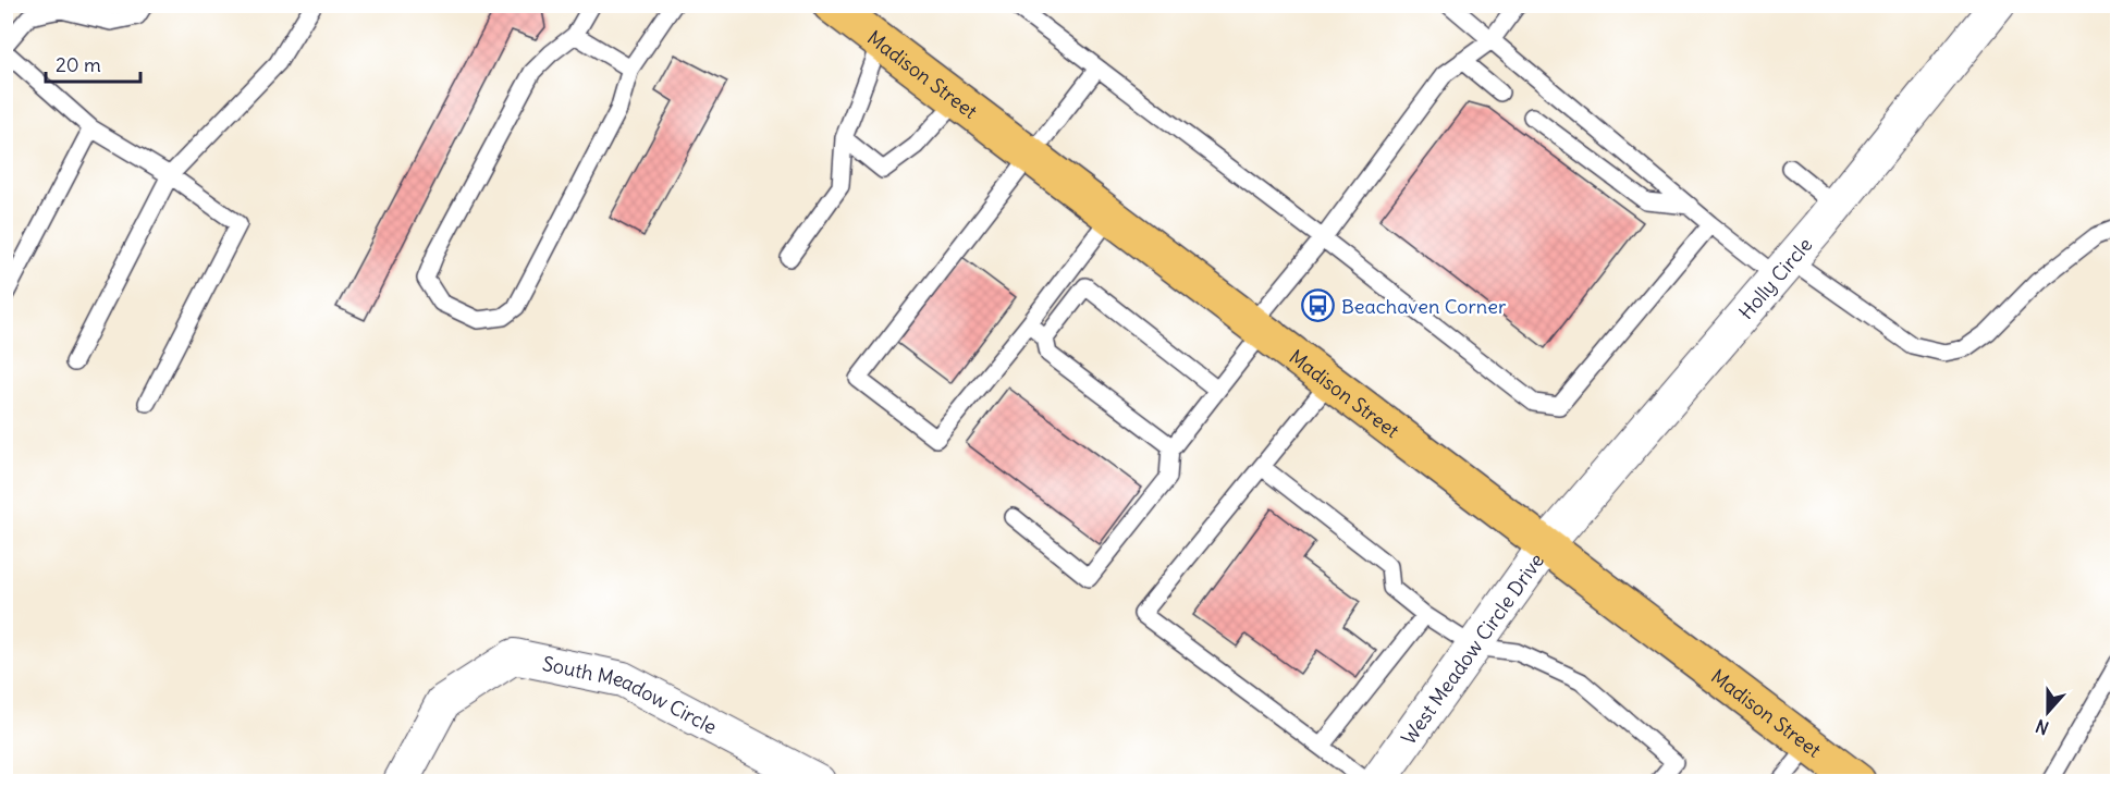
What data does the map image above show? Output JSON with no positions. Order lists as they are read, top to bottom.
{
  "streets": {
    "main road": ["Madison Street"],
    "street": ["Holly Circle", "West Meadow Circle Drive", "South Meadow Circle"]
  },
  "crossings": [
    ["Madison Street", "Holly Circle"],
    ["Madison Street", "West Meadow Circle Drive"],
    ["Holly Circle", "West Meadow Circle Drive"]
  ],
  "places": {
    "bus stop": ["Beachaven Corner"]
  },
  "scale_bar": "20 m",
  "north": "bottom"
}
